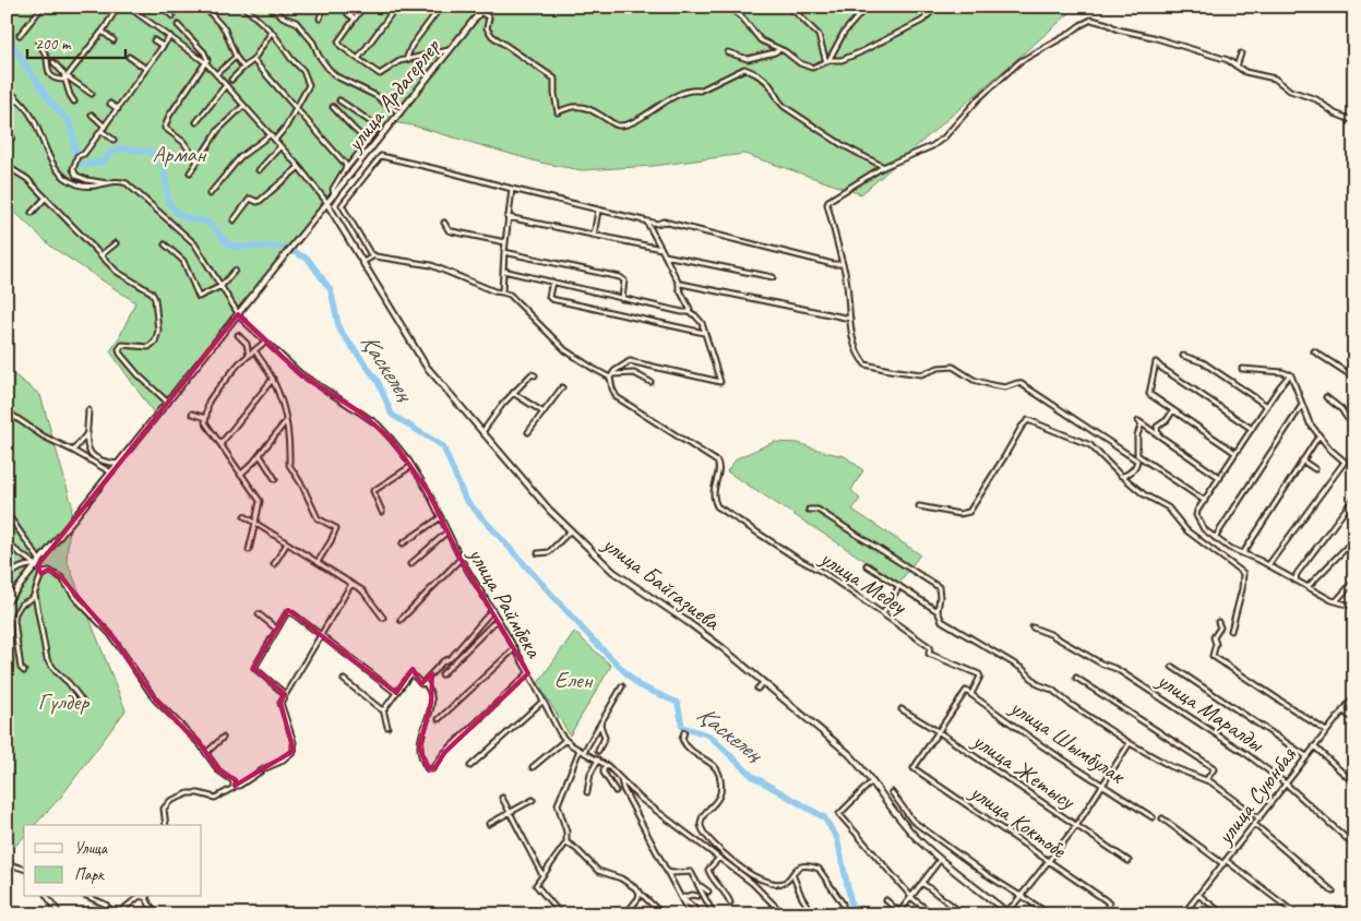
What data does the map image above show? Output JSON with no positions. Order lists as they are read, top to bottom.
{
  "streets": {
    "main road": ["улица Ардагерлер", "улица Байгазиева"],
    "street": [
      "улица Медеу",
      "улица Раймбека",
      "улица Маралды",
      "улица Шымбулак",
      "улица Жетысу",
      "улица Суюнбая",
      "улица Коктобе"
    ]
  },
  "crossings": [
    ["улица Ардагерлер", "улица Байгазиева"],
    ["улица Ардагерлер", "улица Раймбека"],
    ["улица Медеу", "улица Шымбулак"],
    ["улица Маралды", "улица Суюнбая"],
    ["улица Шымбулак", "улица Жетысу"],
    ["улица Шымбулак", "улица Коктобе"],
    ["улица Жетысу", "улица Коктобе"]
  ],
  "water": ["Қаскелең"],
  "parks": ["Арман", "Елен", "Гүлдер"],
  "legend": ["Улица", "Парк"],
  "scale_bar": "200 m"
}
